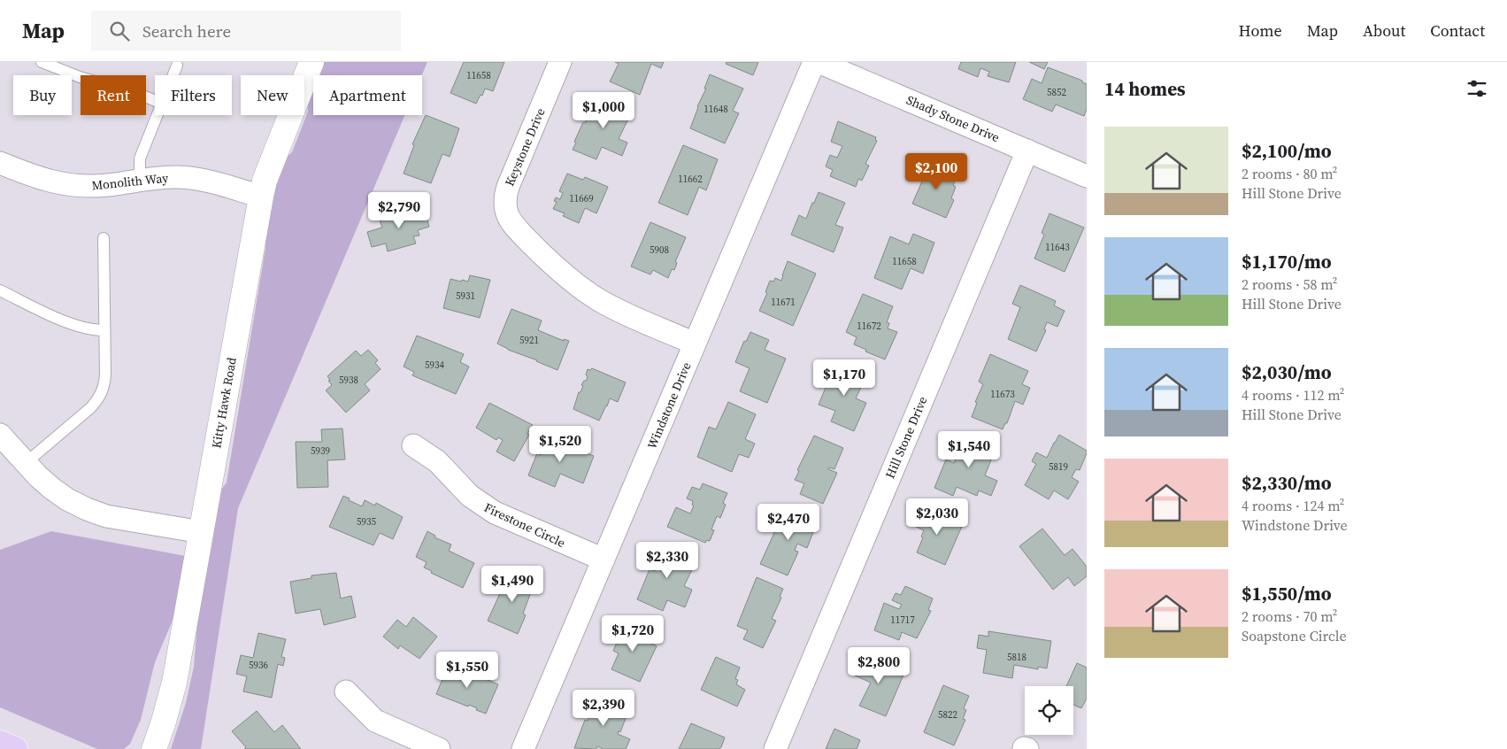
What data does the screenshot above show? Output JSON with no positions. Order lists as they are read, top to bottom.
{
  "streets": {
    "street": [
      "Shady Stone Drive",
      "Keystone Drive",
      "Monolith Way",
      "Kitty Hawk Road",
      "Windstone Drive",
      "Hill Stone Drive",
      "Firestone Circle"
    ]
  },
  "crossings": [
    ["Shady Stone Drive", "Hill Stone Drive"],
    ["Keystone Drive", "Windstone Drive"],
    ["Monolith Way", "Kitty Hawk Road"],
    ["Windstone Drive", "Firestone Circle"]
  ],
  "house_numbers": [
    "11658",
    "5852",
    "11648",
    "11662",
    "11669",
    "11643",
    "5908",
    "11658",
    "5931",
    "11671",
    "11672",
    "5921",
    "5934",
    "5938",
    "11673",
    "5939",
    "5819",
    "5935",
    "11717",
    "5818",
    "5936",
    "5822"
  ],
  "page": {
    "header": "Map",
    "search": "Search here",
    "nav": [
      "Home",
      "Map",
      "About",
      "Contact"
    ],
    "heading": "14 homes",
    "chip": [
      "Buy",
      "Rent",
      "Filters",
      "New",
      "Apartment"
    ],
    "price": [
      "$1,000",
      "$2,100",
      "$2,790",
      "$1,170",
      "$1,520",
      "$1,540",
      "$2,030",
      "$2,470",
      "$2,330",
      "$1,490",
      "$1,720",
      "$2,800",
      "$1,550",
      "$2,390"
    ],
    "list": [
      {
        "name": "$2,100/mo",
        "note": "2 rooms · 80 m² · Hill Stone Drive"
      },
      {
        "name": "$1,170/mo",
        "note": "2 rooms · 58 m² · Hill Stone Drive"
      },
      {
        "name": "$2,030/mo",
        "note": "4 rooms · 112 m² · Hill Stone Drive"
      },
      {
        "name": "$2,330/mo",
        "note": "4 rooms · 124 m² · Windstone Drive"
      },
      {
        "name": "$1,550/mo",
        "note": "2 rooms · 70 m² · Soapstone Circle"
      }
    ]
  }
}
